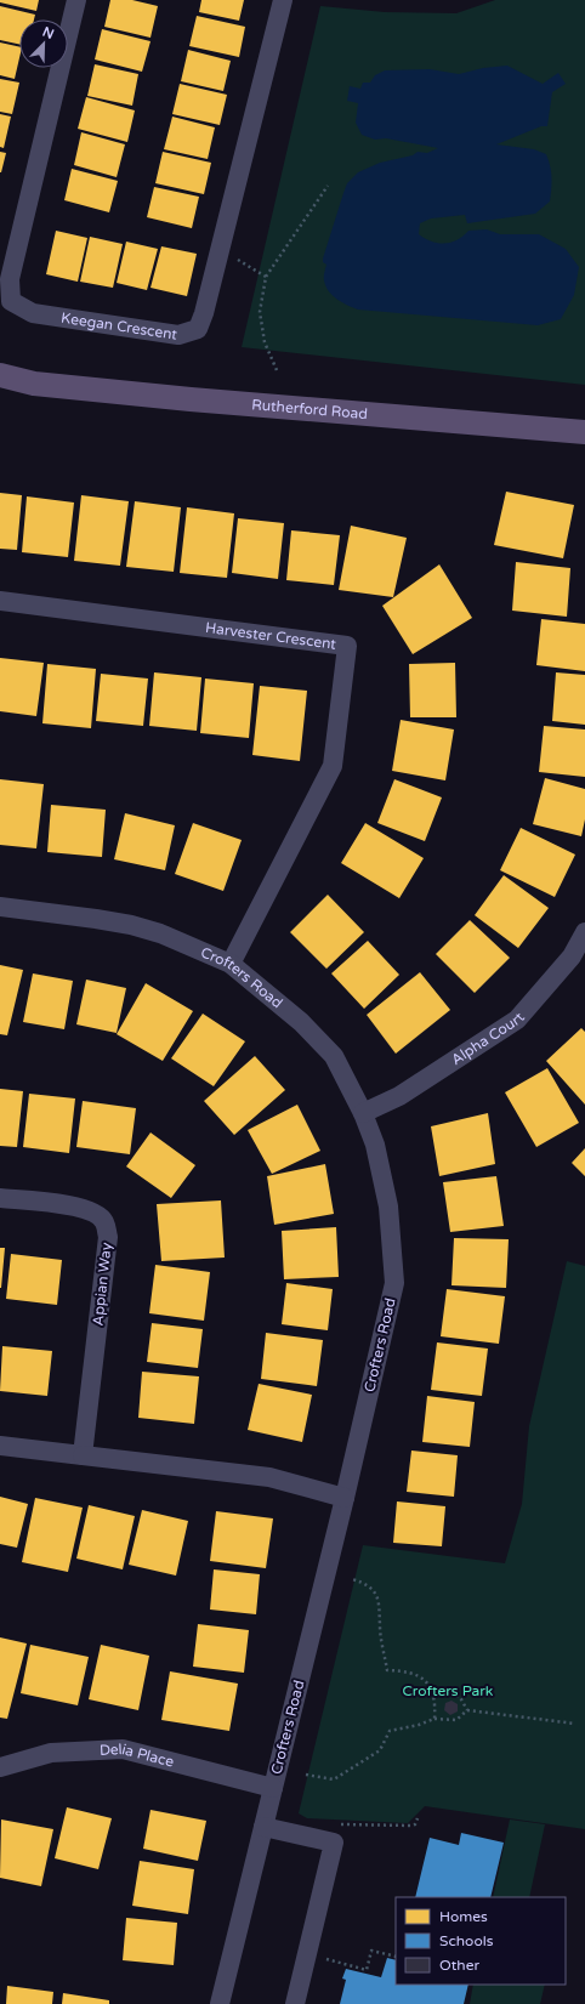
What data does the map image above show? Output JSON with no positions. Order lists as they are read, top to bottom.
{
  "streets": {
    "main road": ["Rutherford Road"],
    "street": [
      "Keegan Crescent",
      "Harvester Crescent",
      "Crofters Road",
      "Alpha Court",
      "Appian Way",
      "Delia Place"
    ]
  },
  "crossings": [
    ["Harvester Crescent", "Crofters Road"],
    ["Crofters Road", "Alpha Court"],
    ["Crofters Road", "Delia Place"]
  ],
  "parks": ["Crofters Park"],
  "legend": ["Homes", "Schools", "Other"],
  "north": "top right"
}
